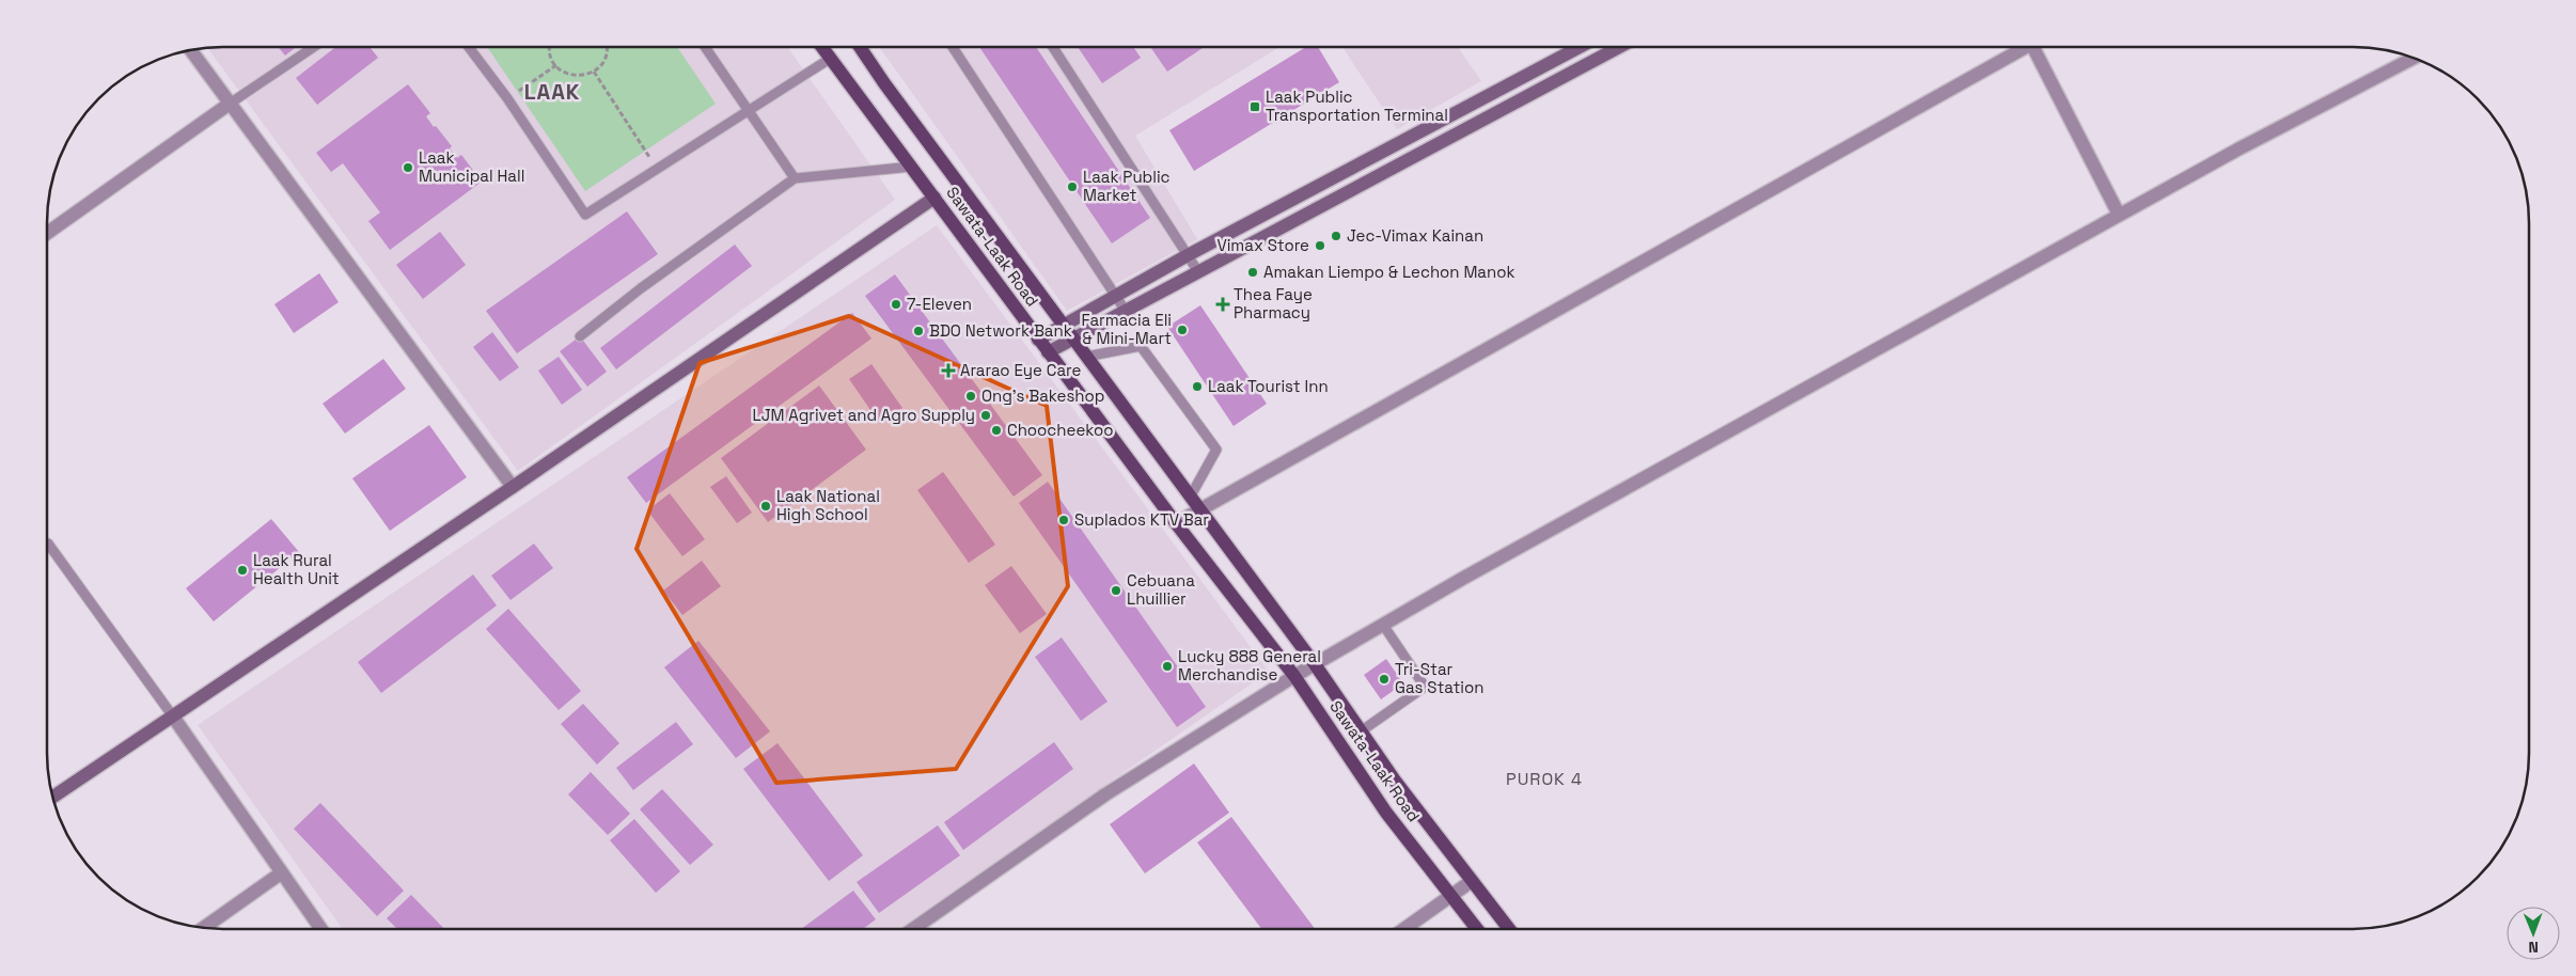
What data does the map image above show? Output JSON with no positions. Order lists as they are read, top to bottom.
{
  "streets": {
    "main road": ["Sawata-Laak Road"]
  },
  "districts": ["LAAK", "PUROK 4"],
  "places": {
    "transit": ["Laak Public Transportation Terminal"],
    "other": [
      "Laak Municipal Hall",
      "Laak Public Market",
      "Jec-Vimax Kainan",
      "Vimax Store",
      "Amakan Liempo & Lechon Manok",
      "7-Eleven",
      "Farmacia Eli & Mini-Mart",
      "BDO Network Bank",
      "Laak Tourist Inn",
      "Ong's Bakeshop",
      "LJM Agrivet and Agro Supply",
      "Choocheekoo",
      "Laak National High School",
      "Suplados KTV Bar",
      "Laak Rural Health Unit",
      "Cebuana Lhuillier",
      "Lucky 888 General Merchandise",
      "Tri-Star Gas Station"
    ],
    "health": ["Thea Faye Pharmacy", "Ararao Eye Care"]
  },
  "north": "bottom"
}
